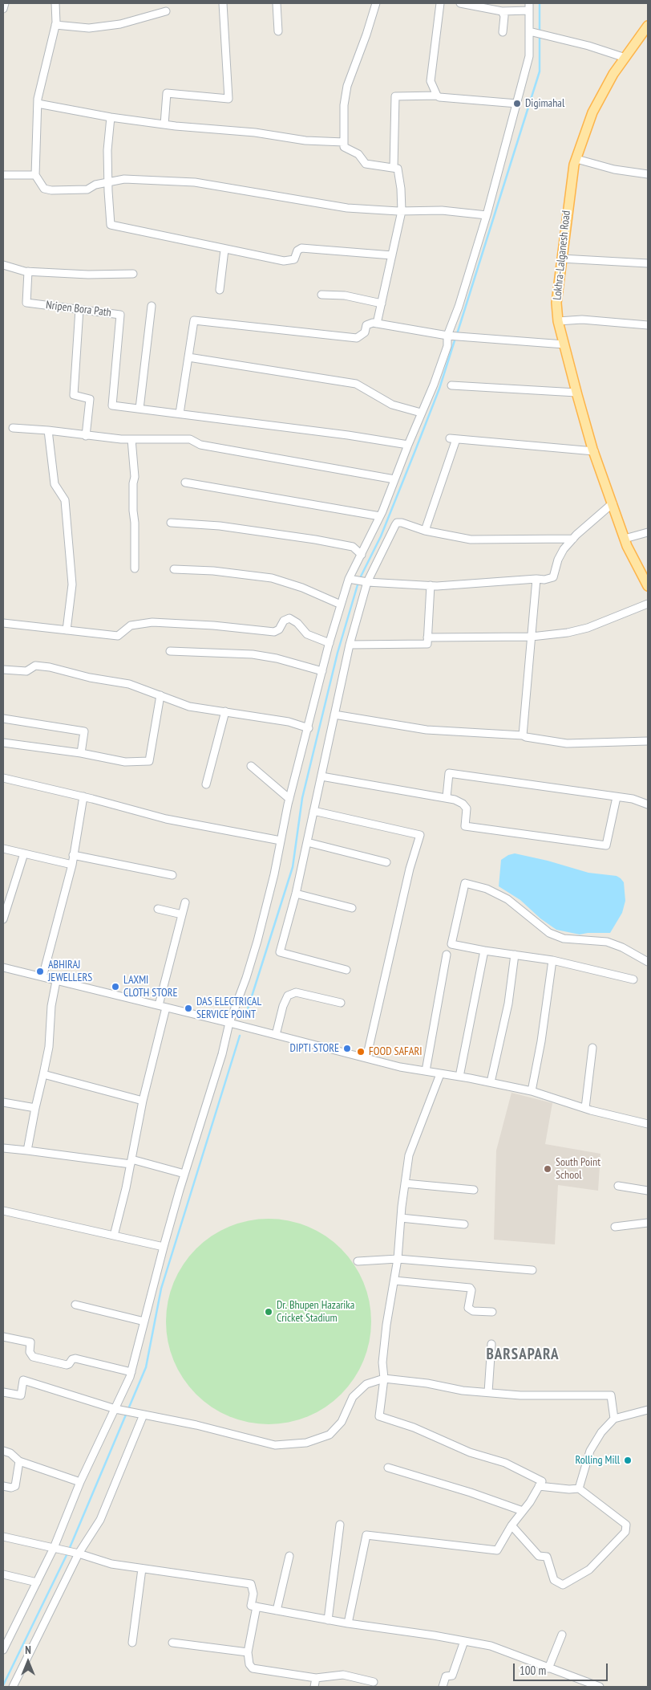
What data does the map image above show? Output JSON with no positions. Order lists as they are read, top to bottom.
{
  "streets": {
    "main road": ["Lokhra-Lalganesh Road"],
    "street": ["Nripen Bora Path"]
  },
  "districts": ["BARSAPARA"],
  "places": [
    "Digimahal",
    "ABHIRAJ JEWELLERS",
    "LAXMI CLOTH STORE",
    "DAS ELECTRICAL SERVICE POINT",
    "DIPTI STORE",
    "FOOD SAFARI",
    "South Point School",
    "Dr. Bhupen Hazarika Cricket Stadium",
    "Rolling Mill"
  ],
  "scale_bar": "100 m",
  "north": "top"
}
